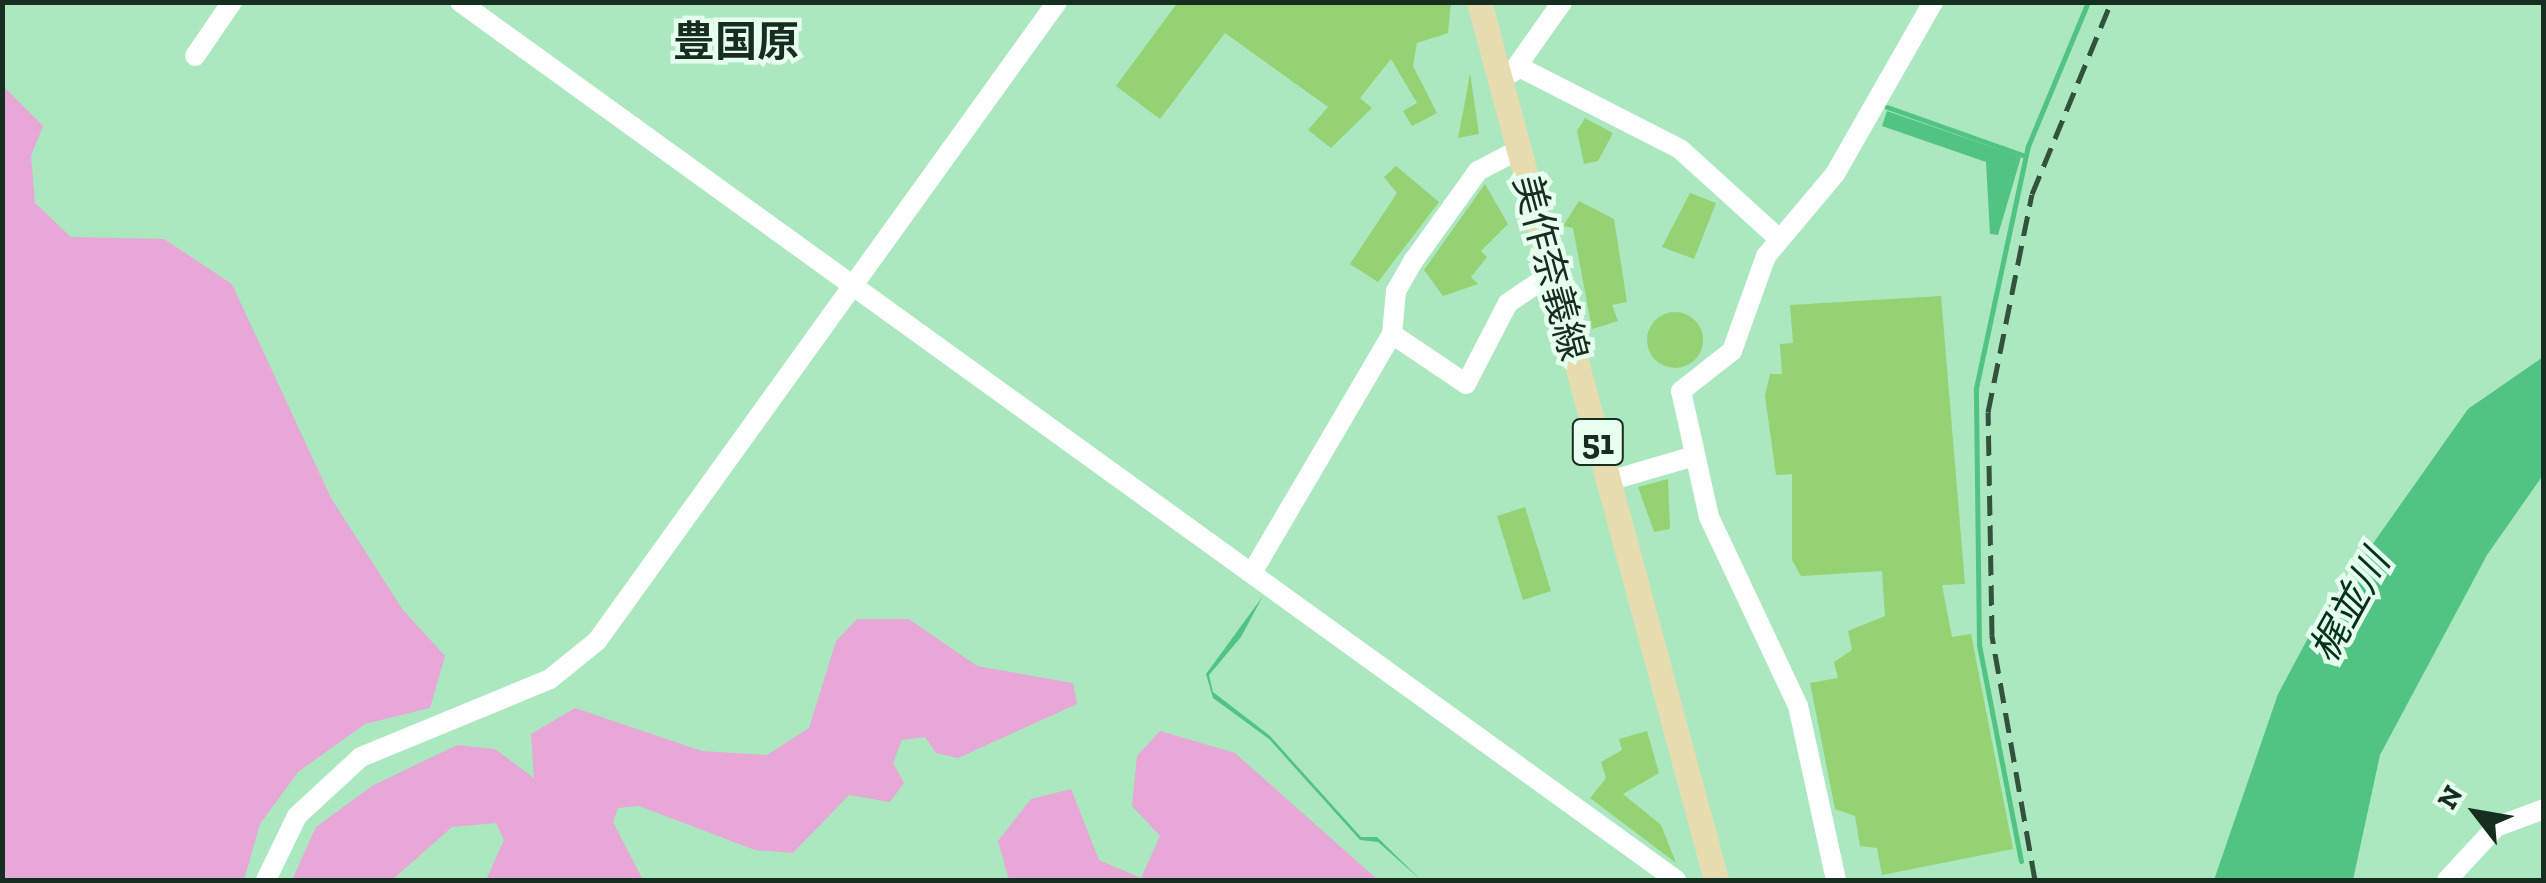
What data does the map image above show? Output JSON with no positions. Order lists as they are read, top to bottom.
{
  "streets": {
    "main road": ["美作奈義線", "51"]
  },
  "districts": ["豊国原"],
  "water": ["梶並川"],
  "north": "top left"
}
